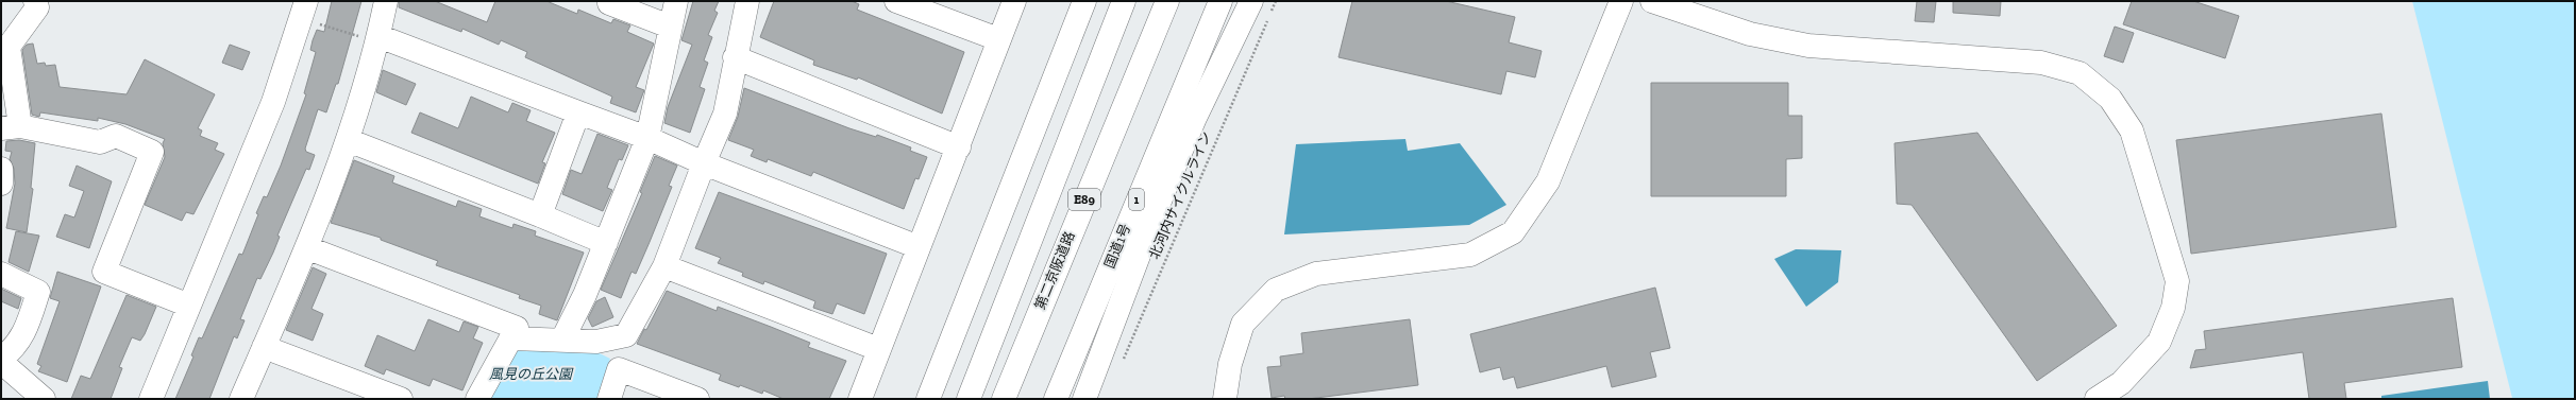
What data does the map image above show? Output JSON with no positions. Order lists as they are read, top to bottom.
{
  "streets": {
    "main road": [
      "E89",
      "1",
      "国道1号",
      "第二京阪道路"
    ],
    "path": ["北河内サイクルライン"]
  },
  "parks": ["風見の丘公園"]
}
